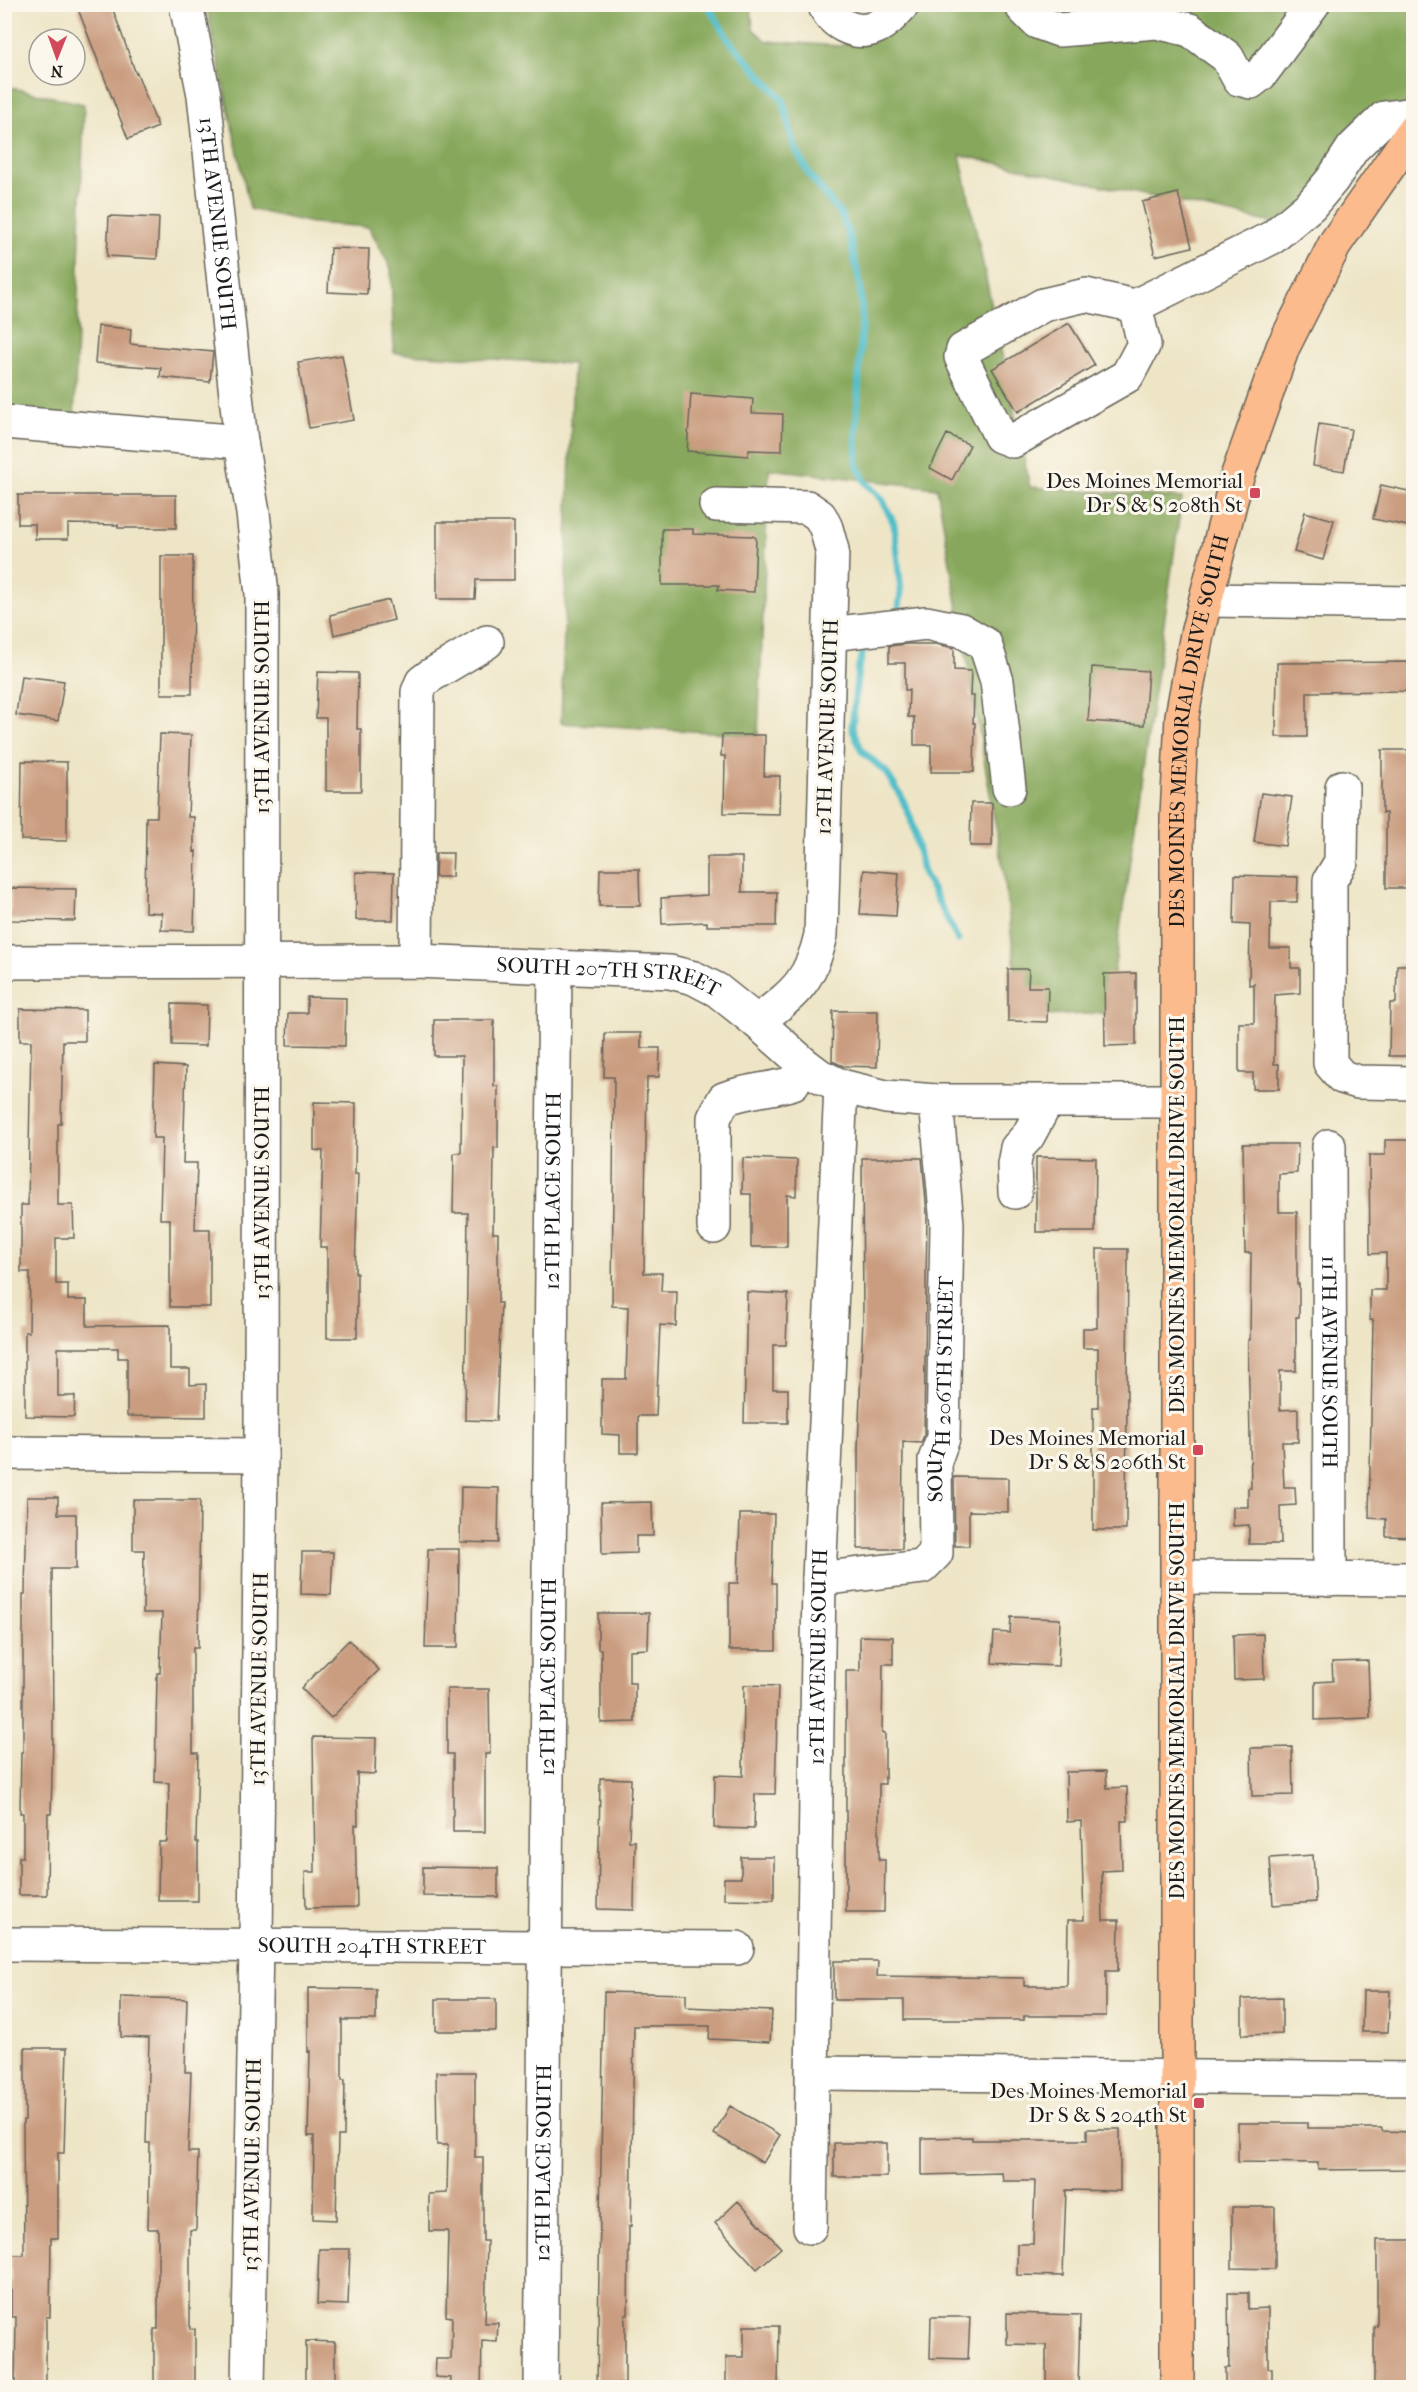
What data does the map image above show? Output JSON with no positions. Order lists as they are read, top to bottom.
{
  "streets": {
    "main road": ["DES MOINES MEMORIAL DRIVE SOUTH"],
    "street": [
      "13TH AVENUE SOUTH",
      "12TH AVENUE SOUTH",
      "SOUTH 207TH STREET",
      "12TH PLACE SOUTH",
      "11TH AVENUE SOUTH",
      "SOUTH 206TH STREET",
      "SOUTH 204TH STREET"
    ]
  },
  "crossings": [
    ["13TH AVENUE SOUTH", "SOUTH 207TH STREET"],
    ["13TH AVENUE SOUTH", "SOUTH 204TH STREET"],
    ["12TH AVENUE SOUTH", "SOUTH 207TH STREET"],
    ["12TH AVENUE SOUTH", "SOUTH 206TH STREET"],
    ["DES MOINES MEMORIAL DRIVE SOUTH", "SOUTH 207TH STREET"],
    ["SOUTH 207TH STREET", "12TH PLACE SOUTH"],
    ["SOUTH 207TH STREET", "SOUTH 206TH STREET"],
    ["12TH PLACE SOUTH", "SOUTH 204TH STREET"]
  ],
  "places": {
    "transit": ["Des Moines Memorial Dr S & S 208th St", "Des Moines Memorial Dr S & S 206th St", "Des Moines Memorial Dr S & S 204th St"]
  },
  "north": "bottom"
}
